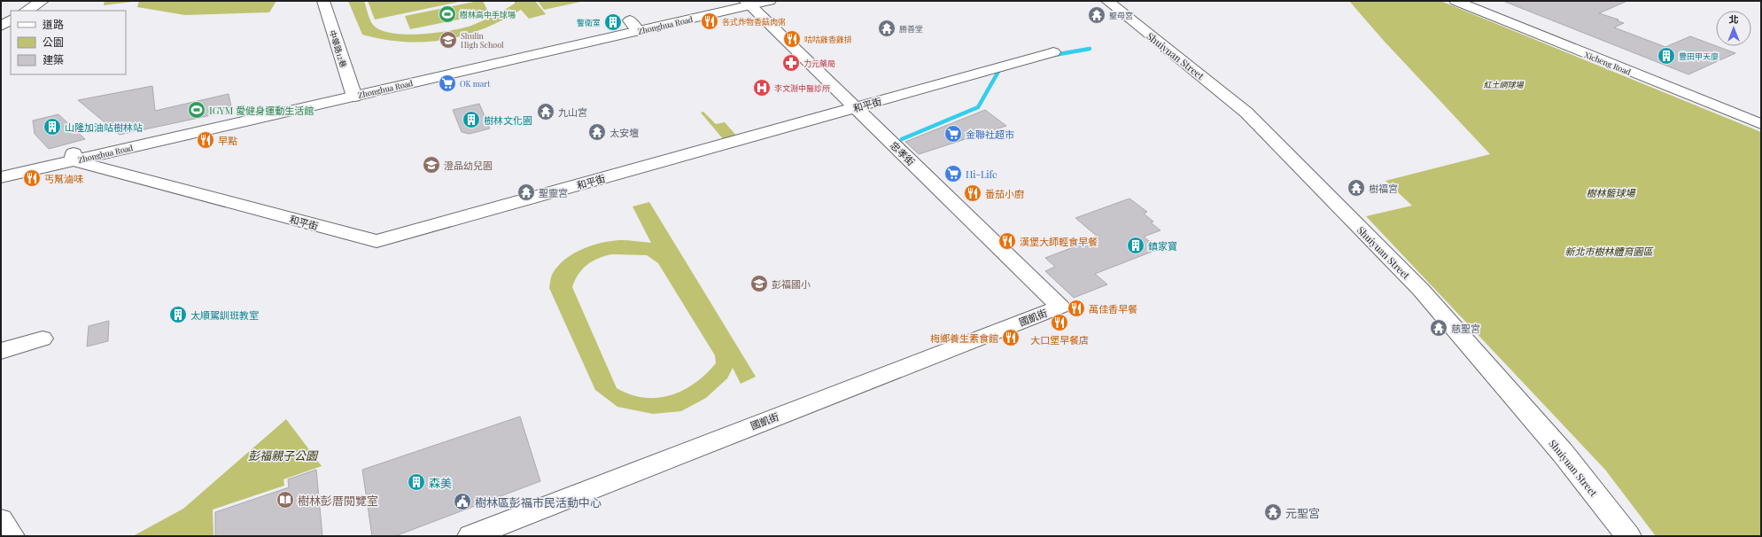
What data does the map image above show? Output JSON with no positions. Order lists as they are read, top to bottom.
{
  "streets": {
    "street": [
      "Zhonghua Road",
      "中華路12巷",
      "Shuiyuan Street",
      "Xicheng Road",
      "和平街",
      "忠孝街",
      "國凱街"
    ]
  },
  "crossings": [
    ["Zhonghua Road", "中華路12巷"],
    ["Zhonghua Road", "和平街"],
    ["Zhonghua Road", "忠孝街"],
    ["和平街", "忠孝街"],
    ["忠孝街", "國凱街"]
  ],
  "parks": [
    "紅土網球場",
    "樹林籃球場",
    "新北市樹林體育園區",
    "彭福親子公園"
  ],
  "places": {
    "sports": ["樹林高中手球場", "IGYM 愛健身運動生活館"],
    "temple": [
      "聖母宮",
      "勝善堂",
      "九山宮",
      "太安壇",
      "樹福宮",
      "聖靈宮",
      "慈聖宮",
      "元聖宮"
    ],
    "restaurant": [
      "各式炸物香菇肉粥",
      "咕咕雞香雞排",
      "早點",
      "丐幫滷味",
      "番茄小廚",
      "漢堡大師輕食早餐",
      "萬佳香早餐",
      "大口堡早餐店",
      "梅鄉養生素食館"
    ],
    "building": [
      "警衛室",
      "豐田甲天廈",
      "樹林文化園",
      "山隆加油站樹林站",
      "鎮家寶",
      "太順駕訓班教室",
      "森美"
    ],
    "school or university": ["Shulin High School", "澄品幼兒園", "彭福國小"],
    "pharmacy": ["力元藥局"],
    "supermarket": ["OK mart", "金聯社超市", "Hi-Life"],
    "hospital": ["李文淵中醫診所"],
    "library": ["樹林彭厝閱覽室"],
    "public building": ["樹林區彭福市民活動中心"]
  },
  "legend": ["道路", "公園", "建築"],
  "north": "top"
}
